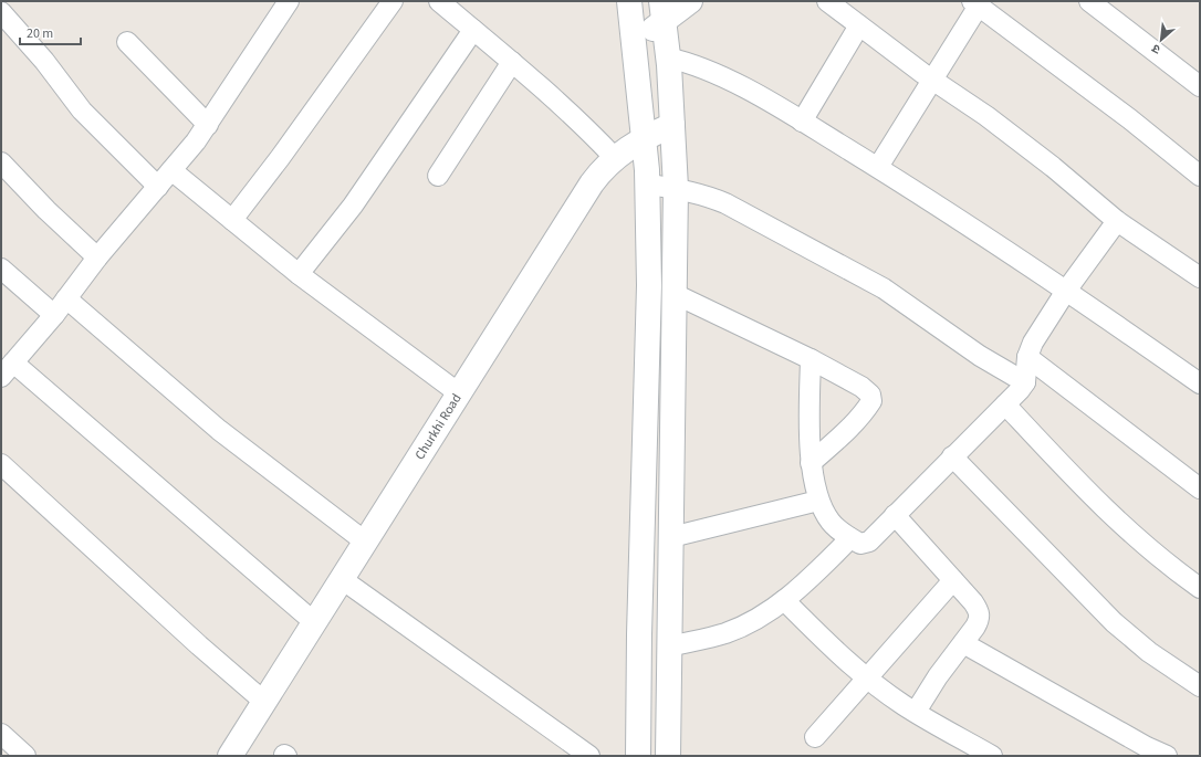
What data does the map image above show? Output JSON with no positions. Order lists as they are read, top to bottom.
{
  "streets": {
    "street": ["Churkhi Road"]
  },
  "scale_bar": "20 m",
  "north": "bottom left"
}
